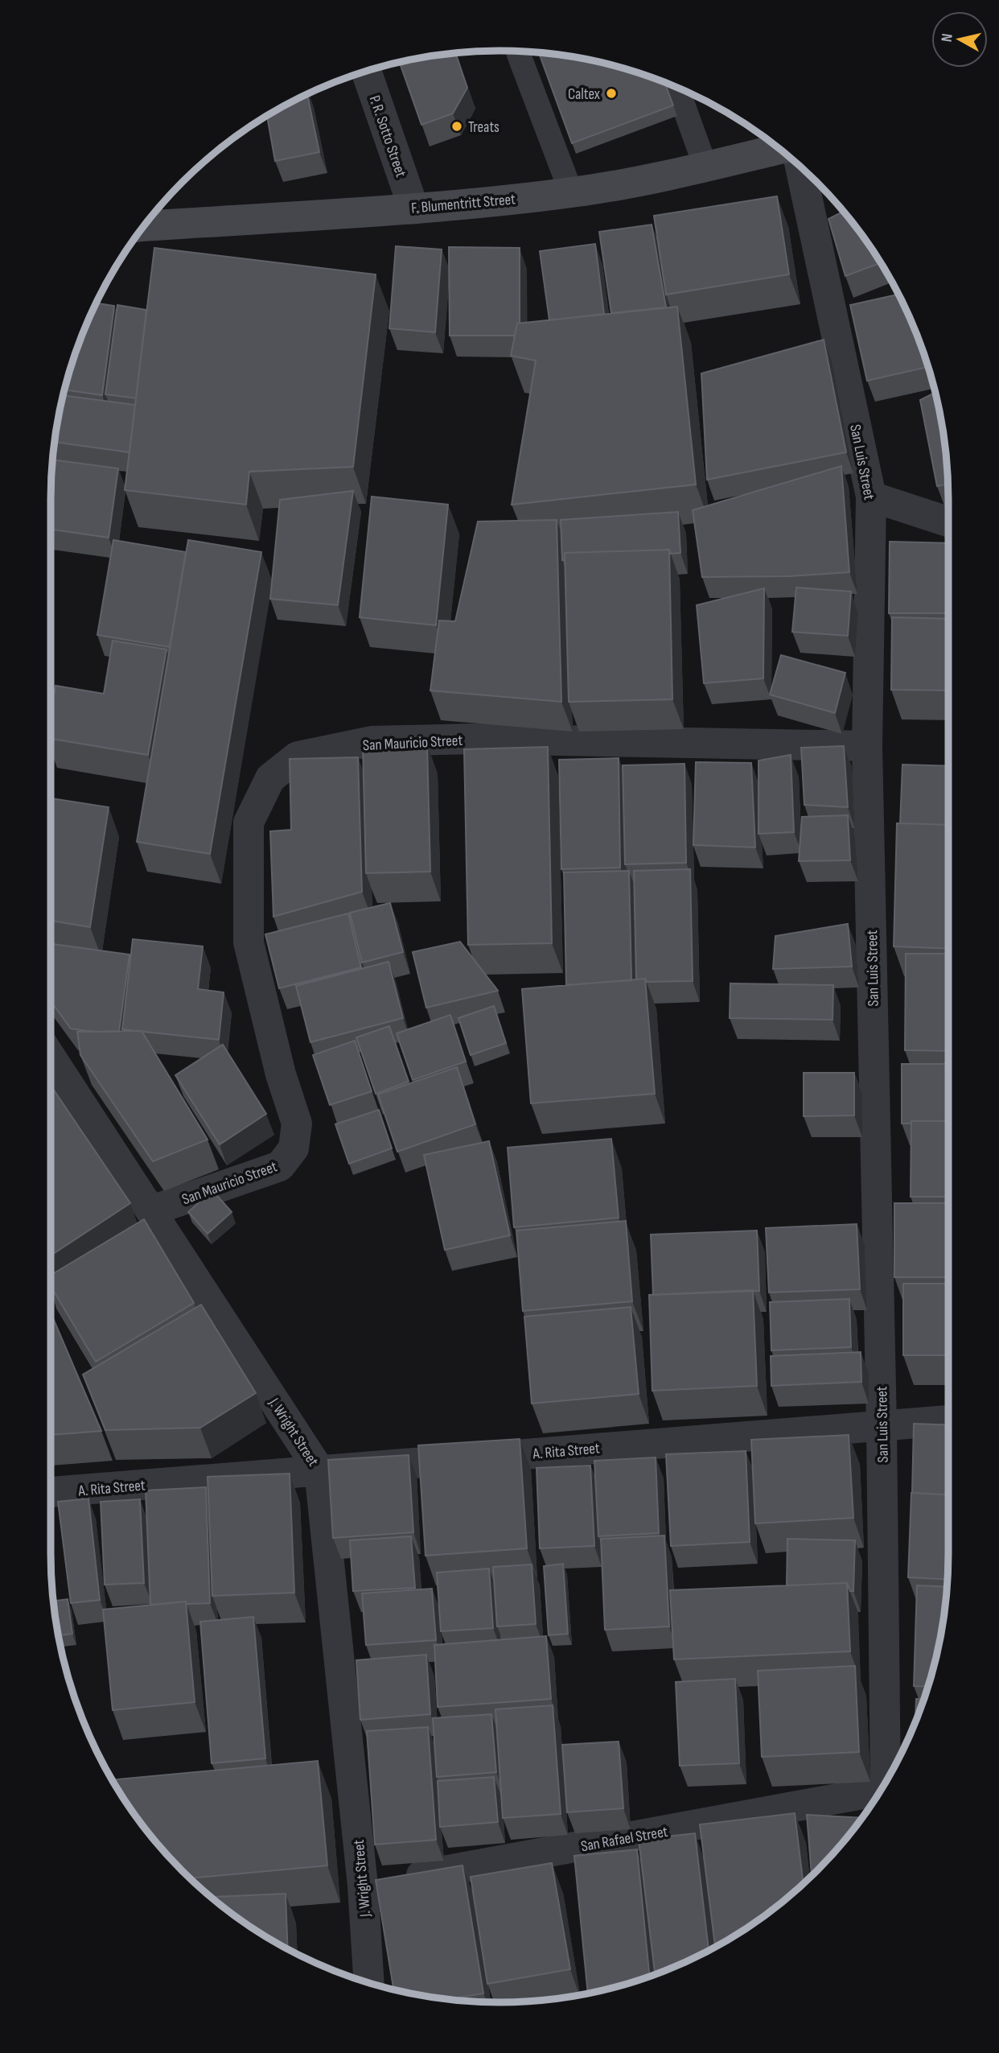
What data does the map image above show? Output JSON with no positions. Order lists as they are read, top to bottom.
{
  "streets": {
    "main road": ["F. Blumentritt Street"],
    "street": [
      "P. R. Sotto Street",
      "San Luis Street",
      "San Mauricio Street",
      "J. Wright Street",
      "A. Rita Street",
      "San Rafael Street"
    ]
  },
  "crossings": [
    ["P. R. Sotto Street", "F. Blumentritt Street"],
    ["San Luis Street", "San Mauricio Street"],
    ["San Luis Street", "A. Rita Street"],
    ["San Mauricio Street", "J. Wright Street"],
    ["J. Wright Street", "A. Rita Street"],
    ["J. Wright Street", "San Rafael Street"]
  ],
  "places": ["Caltex", "Treats"],
  "north": "left"
}
